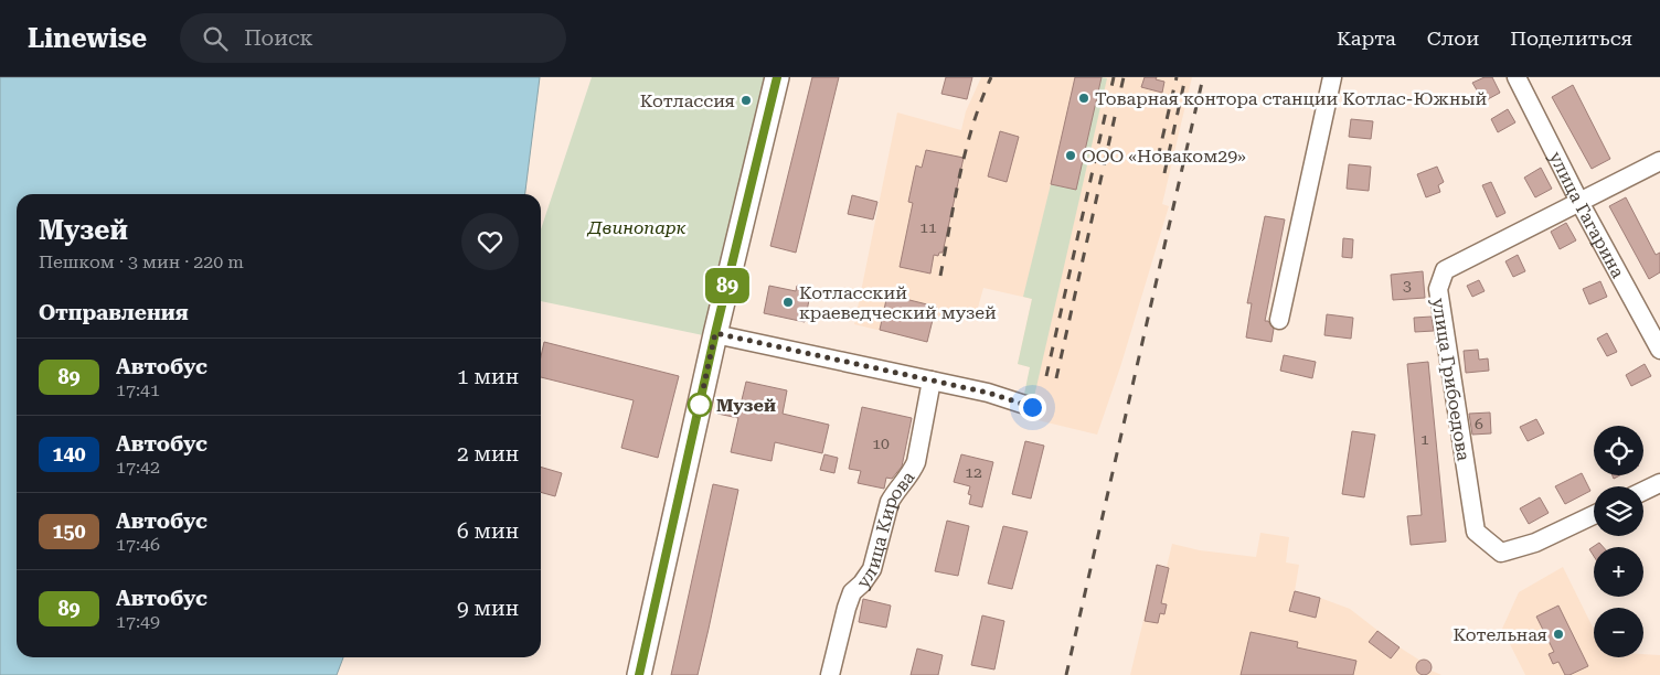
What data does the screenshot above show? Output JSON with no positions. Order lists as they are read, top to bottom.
{
  "streets": {
    "street": ["улица Гагарина", "улица Грибоедова", "улица Кирова"]
  },
  "crossings": [
    ["улица Гагарина", "улица Грибоедова"]
  ],
  "parks": ["Двинопарк"],
  "places": [
    "Товарная контора станции Котлас-Южный",
    "Котлассия",
    "ООО «Новаком29»",
    "Котласский краеведческий музей",
    "Музей",
    "Котельная"
  ],
  "lines": ["bus line 89"],
  "house_numbers": [
    "11",
    "3",
    "6",
    "1",
    "10",
    "12"
  ],
  "page": {
    "header": "Linewise",
    "search": "Поиск",
    "nav": ["Карта", "Слои", "Поделиться"],
    "on_map": "89",
    "heading": [
      ["Музей", "Пешком · 3 мин · 220 m"],
      "Отправления"
    ],
    "list": [
      {
        "mark": "89",
        "name": "Автобус",
        "note": "17:41",
        "value": "1 мин"
      },
      {
        "mark": "140",
        "name": "Автобус",
        "note": "17:42",
        "value": "2 мин"
      },
      {
        "mark": "150",
        "name": "Автобус",
        "note": "17:46",
        "value": "6 мин"
      },
      {
        "mark": "89",
        "name": "Автобус",
        "note": "17:49",
        "value": "9 мин"
      }
    ],
    "map_buttons": ["+", "−"]
  }
}
